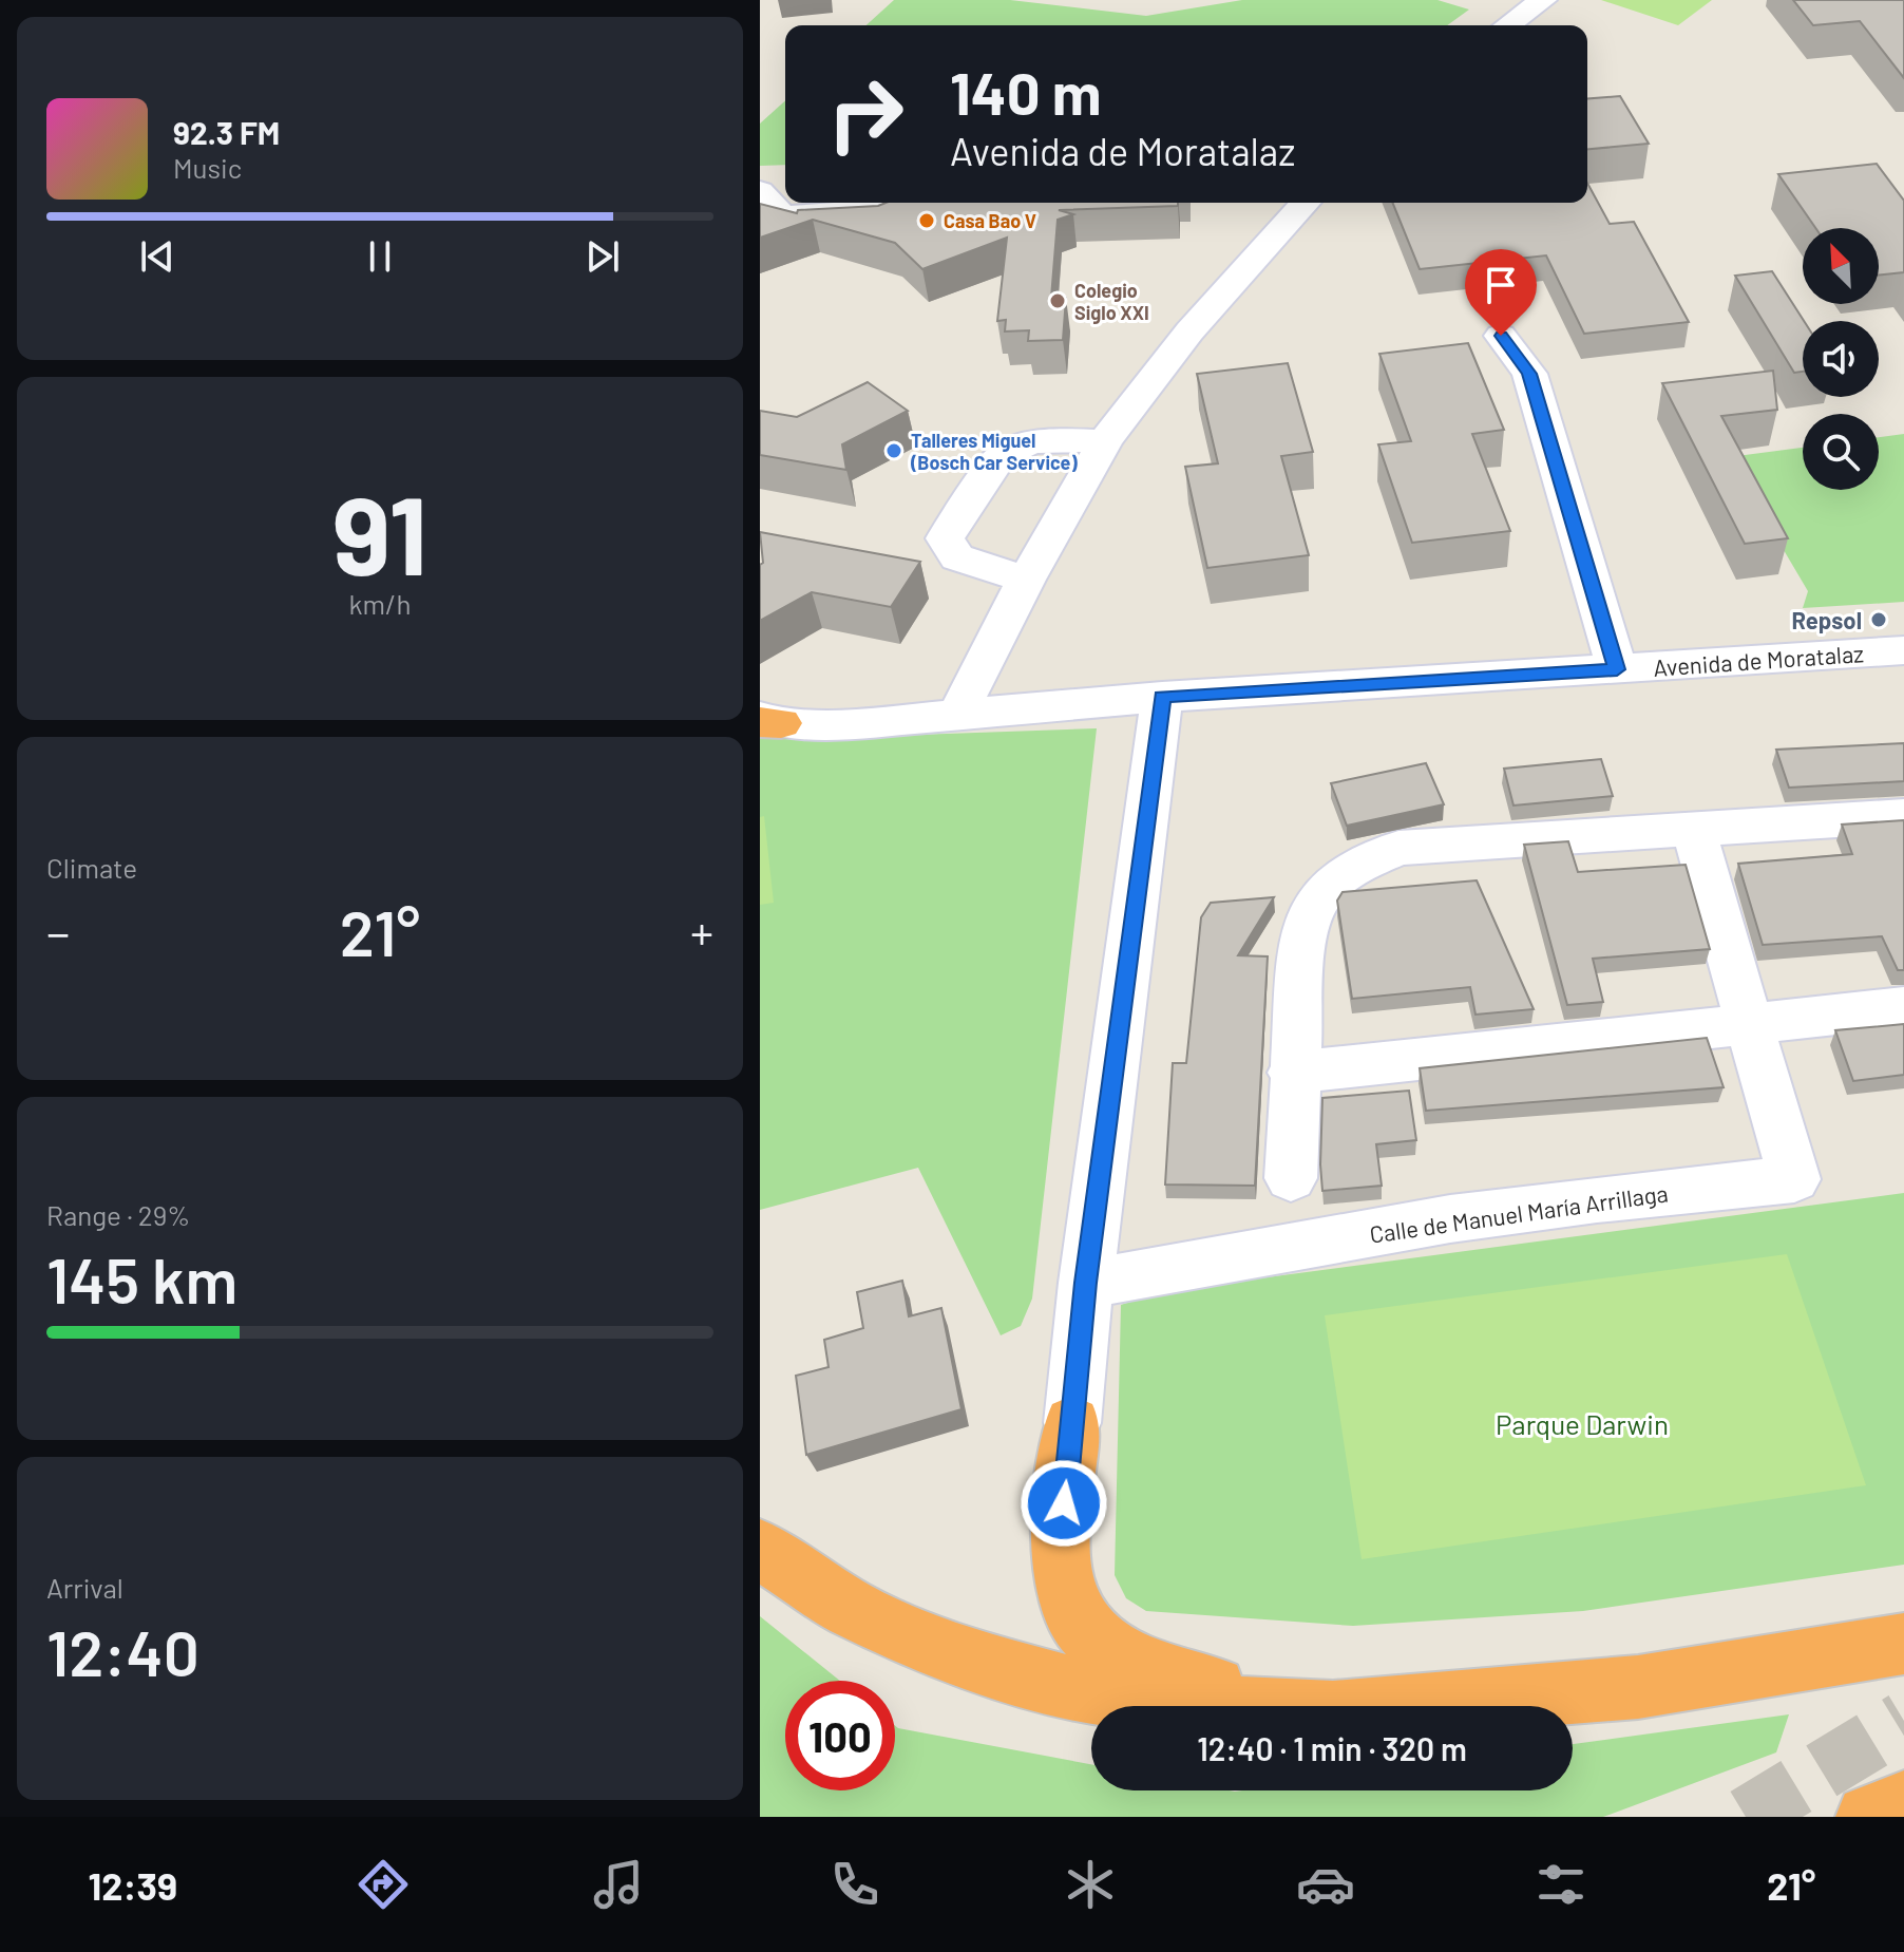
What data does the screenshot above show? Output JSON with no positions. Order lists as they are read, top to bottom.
{
  "streets": {
    "street": ["Avenida de Moratalaz", "Calle de Manuel María Arrillaga"]
  },
  "parks": ["Parque Darwin"],
  "places": [
    "Casa Bao V",
    "Colegio Siglo XXI",
    "Talleres Miguel (Bosch Car Service)",
    "Repsol"
  ],
  "north": "top left",
  "page": {
    "turn": ["140 m", "Avenida de Moratalaz"],
    "song": ["92.3 FM", "Music"],
    "tile": [
      ["91", "km/h"],
      "Climate",
      ["Range · 29%", "145 km"],
      ["Arrival", "12:40"]
    ],
    "heat": ["−", "21°", "+"],
    "limit": "100",
    "trip": "12:40 · 1 min · 320 m",
    "tabs": ["12:39", "21°"]
  }
}
